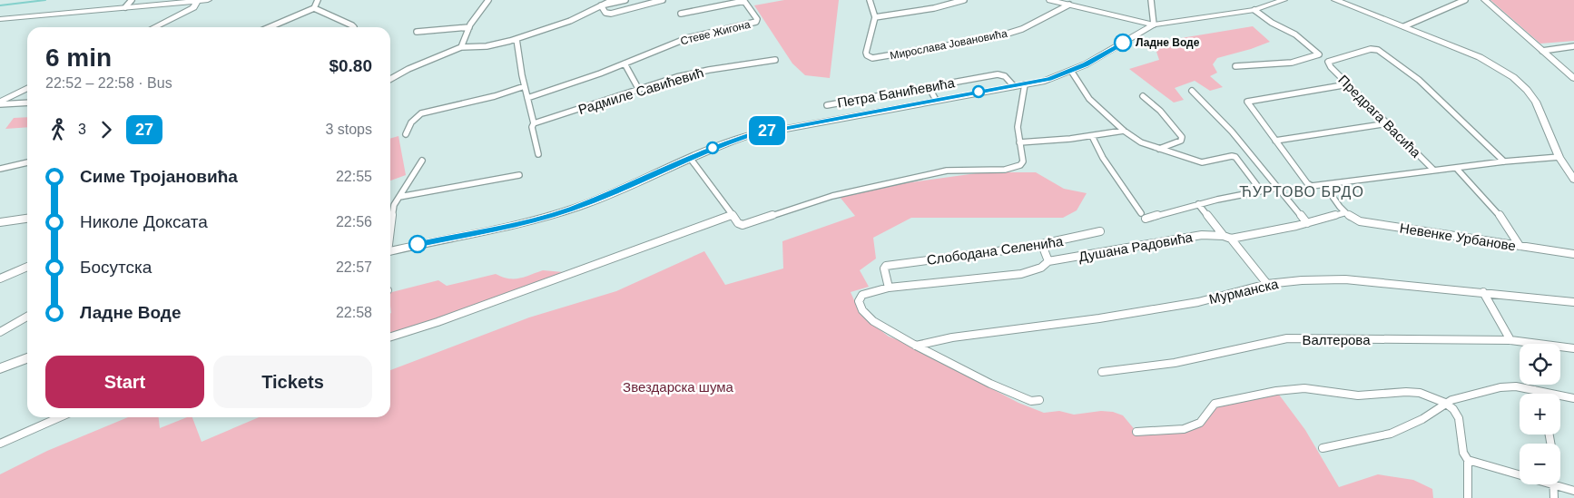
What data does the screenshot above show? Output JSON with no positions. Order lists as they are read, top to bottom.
{
  "streets": {
    "street": [
      "Стеве Жигона",
      "Мирослава Јовановића",
      "Радмиле Савићевић",
      "Петра Банићевића",
      "Предрага Васића",
      "Невенке Урбанове",
      "Душана Радовића",
      "Слободана Селенића",
      "Мурманска",
      "Валтерова"
    ]
  },
  "crossings": [
    ["Душана Радовића", "Слободана Селенића"],
    ["Душана Радовића", "Мурманска"]
  ],
  "districts": ["ЋУРТОВО БРДО"],
  "parks": ["Звездарска шума"],
  "places": ["Ладне Воде"],
  "lines": ["bus line 27"],
  "page": {
    "on_map": "27",
    "heading": ["6 min", "22:52 – 22:58 · Bus", "$0.80"],
    "legs": ["3", "27", "3 stops"],
    "list": [
      {
        "name": "Симе Тројановића",
        "value": "22:55"
      },
      {
        "name": "Николе Доксата",
        "value": "22:56"
      },
      {
        "name": "Босутска",
        "value": "22:57"
      },
      {
        "name": "Ладне Воде",
        "value": "22:58"
      }
    ],
    "map_buttons": ["+", "−"],
    "buttons": ["Start", "Tickets"]
  }
}
